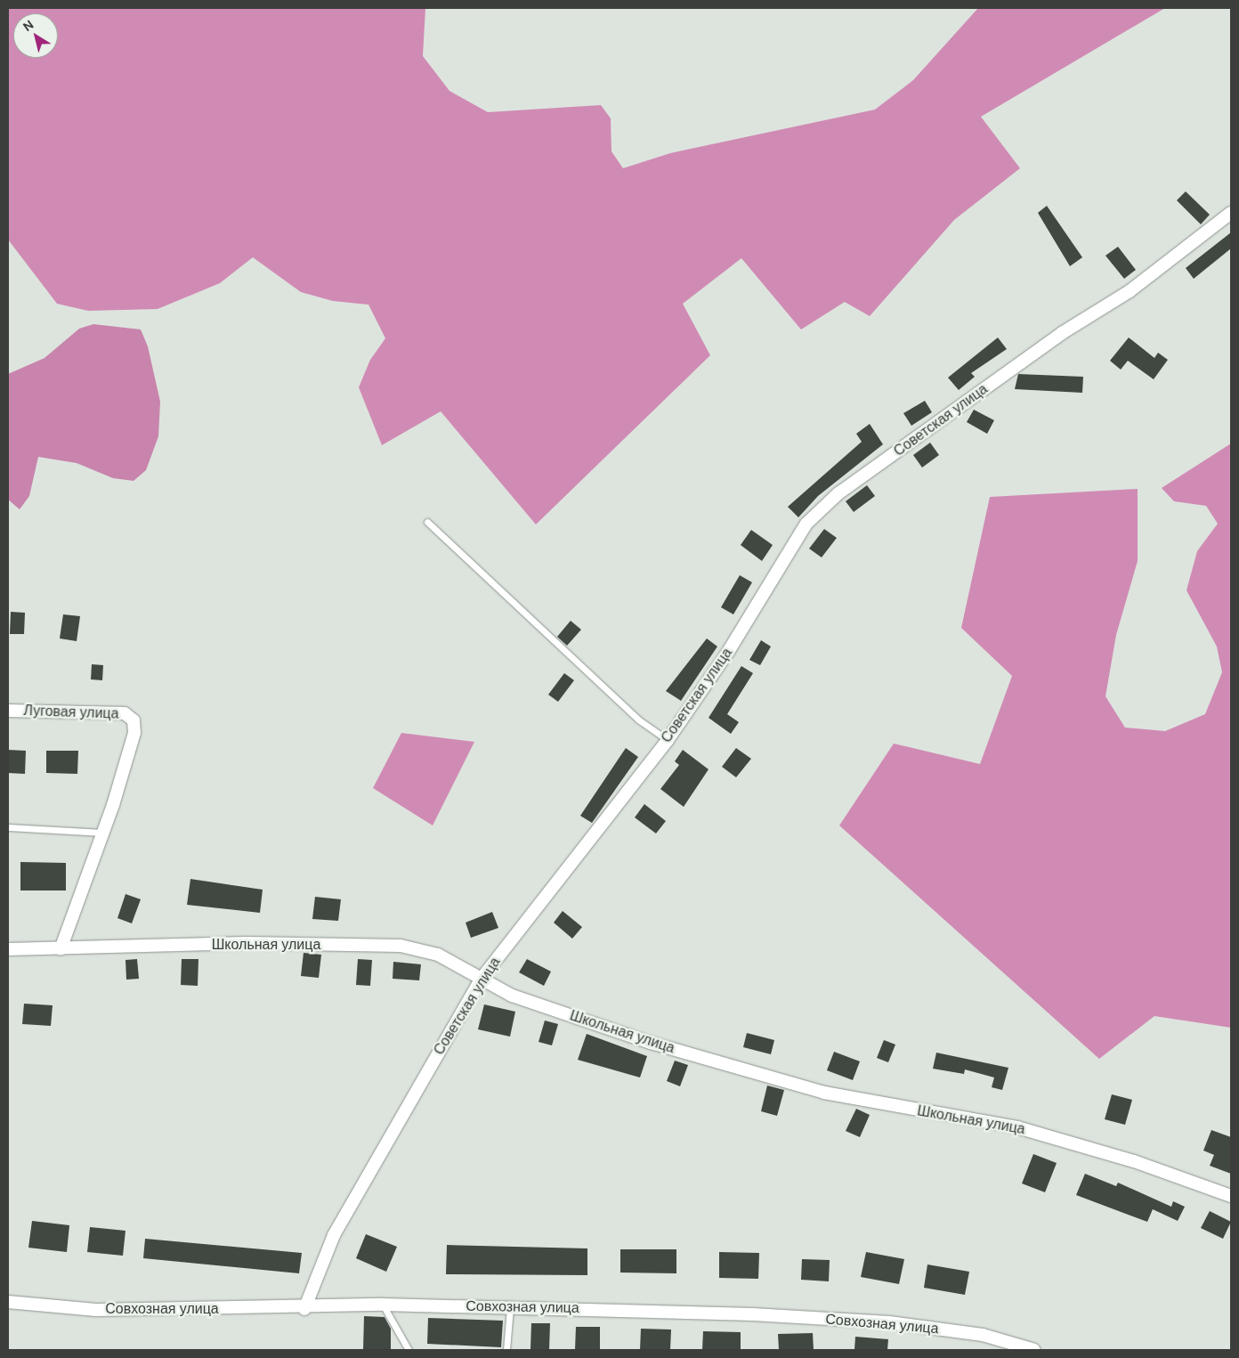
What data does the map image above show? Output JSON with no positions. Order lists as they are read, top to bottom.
{
  "streets": {
    "street": [
      "Советская улица",
      "Луговая улица",
      "Школьная улица",
      "Совхозная улица"
    ]
  },
  "crossings": [
    ["Советская улица", "Школьная улица"],
    ["Советская улица", "Совхозная улица"]
  ],
  "north": "top left"
}
